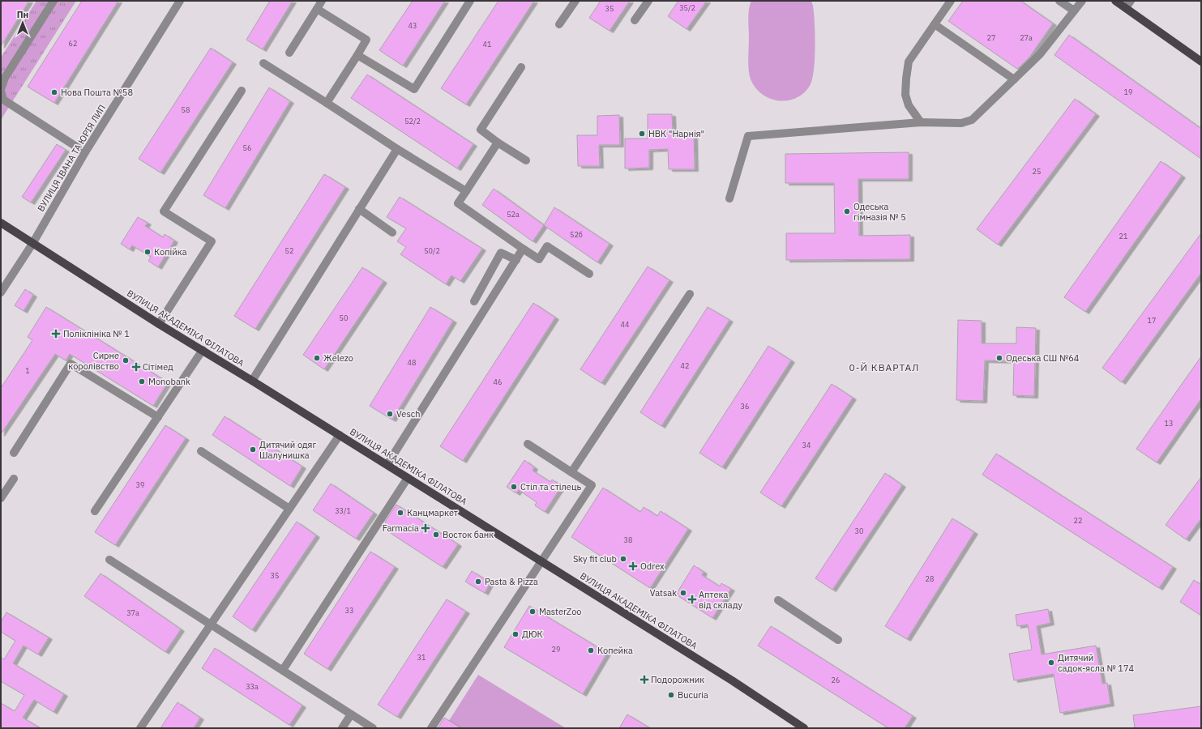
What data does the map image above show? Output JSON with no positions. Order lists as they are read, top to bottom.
{
  "streets": {
    "main road": ["ВУЛИЦЯ АКАДЕМІКА ФІЛАТОВА"],
    "street": ["ВУЛИЦЯ ІВАНА ТА ЮРІЯ ЛИП"]
  },
  "crossings": [
    ["ВУЛИЦЯ ІВАНА ТА ЮРІЯ ЛИП", "ВУЛИЦЯ АКАДЕМІКА ФІЛАТОВА"]
  ],
  "districts": ["0-Й КВАРТАЛ"],
  "places": {
    "other": [
      "Нова Пошта №58",
      "НВК \"Нарнія\"",
      "Одеська гімназія № 5",
      "Копійка",
      "Жelezo",
      "Одеська СШ №64",
      "Сирне королівство",
      "Monobank",
      "Vesch",
      "Дитячий одяг Шалунишка",
      "Стіл та стілець",
      "Канцмаркет",
      "Восток банк",
      "Sky fit club",
      "Pasta & Pizza",
      "Vatsak",
      "MasterZoo",
      "ДЮК",
      "Копейка",
      "Дитячий садок-ясла № 174",
      "Bucuria"
    ],
    "health": [
      "Поліклініка № 1",
      "Сітімед",
      "Farmacia",
      "Odrex",
      "Аптека від складу",
      "Подорожник"
    ]
  },
  "house_numbers": [
    "35/2",
    "35",
    "43",
    "27",
    "27а",
    "62",
    "41",
    "19",
    "58",
    "52/2",
    "56",
    "25",
    "52а",
    "52б",
    "21",
    "52",
    "50/2",
    "50",
    "17",
    "44",
    "48",
    "42",
    "1",
    "46",
    "36",
    "13",
    "34",
    "39",
    "33/1",
    "22",
    "30",
    "38",
    "35",
    "28",
    "33",
    "37а",
    "29",
    "31",
    "26",
    "33а"
  ],
  "north": "top"
}
